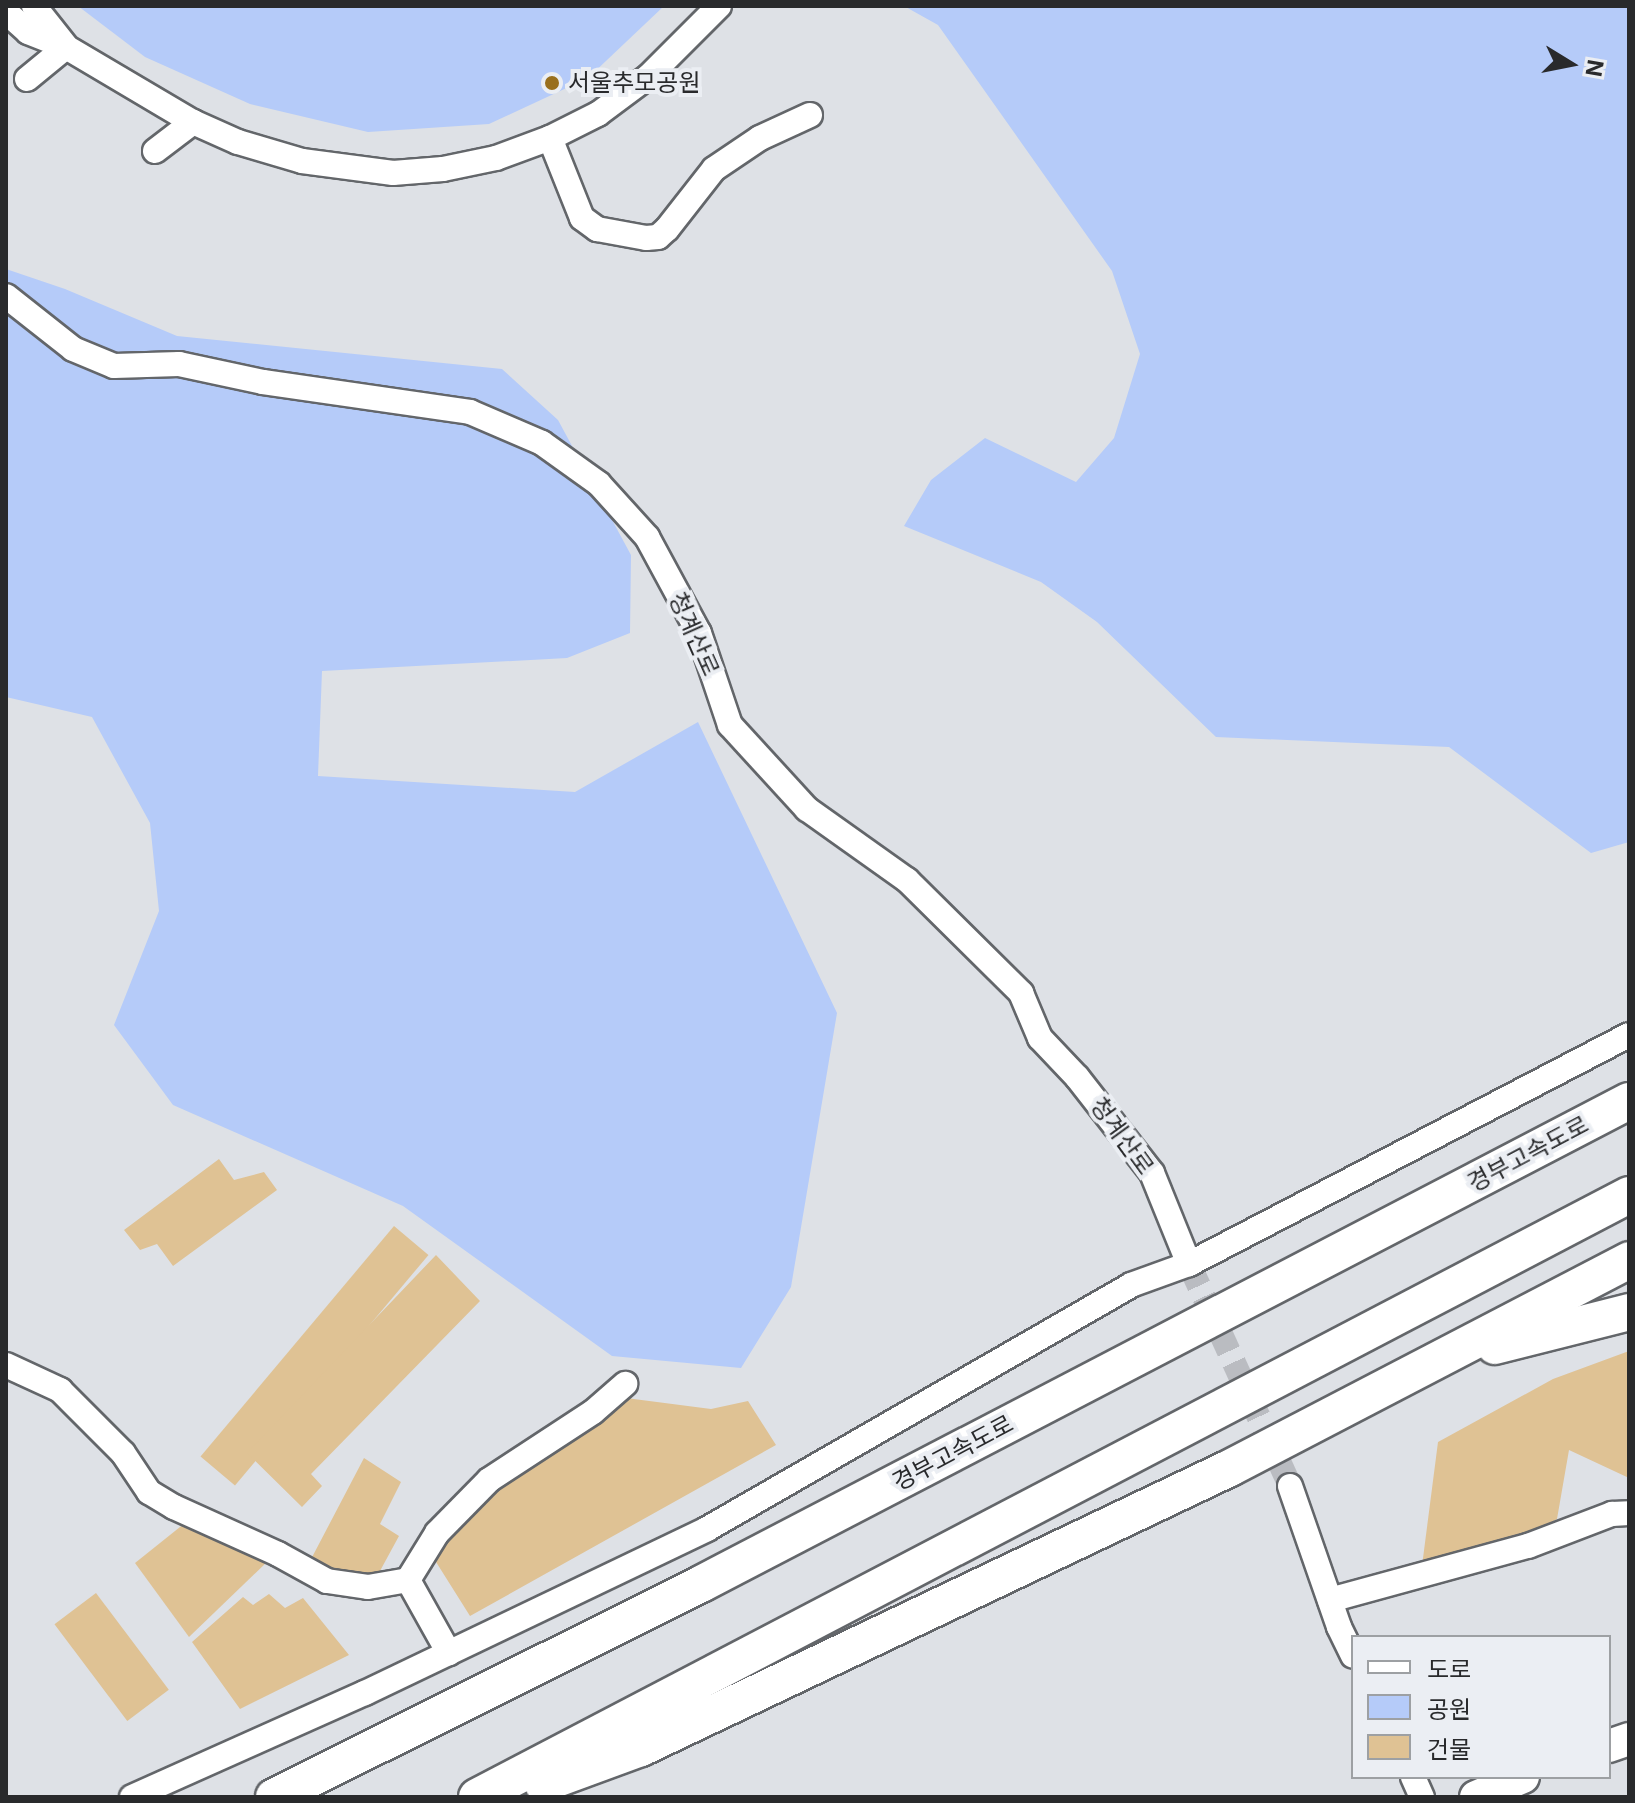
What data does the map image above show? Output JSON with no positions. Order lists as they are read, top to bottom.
{
  "streets": {
    "highway": ["경부고속도로"],
    "street": ["청계산로"]
  },
  "places": ["서울추모공원"],
  "legend": ["도로", "공원", "건물"],
  "north": "right"
}
